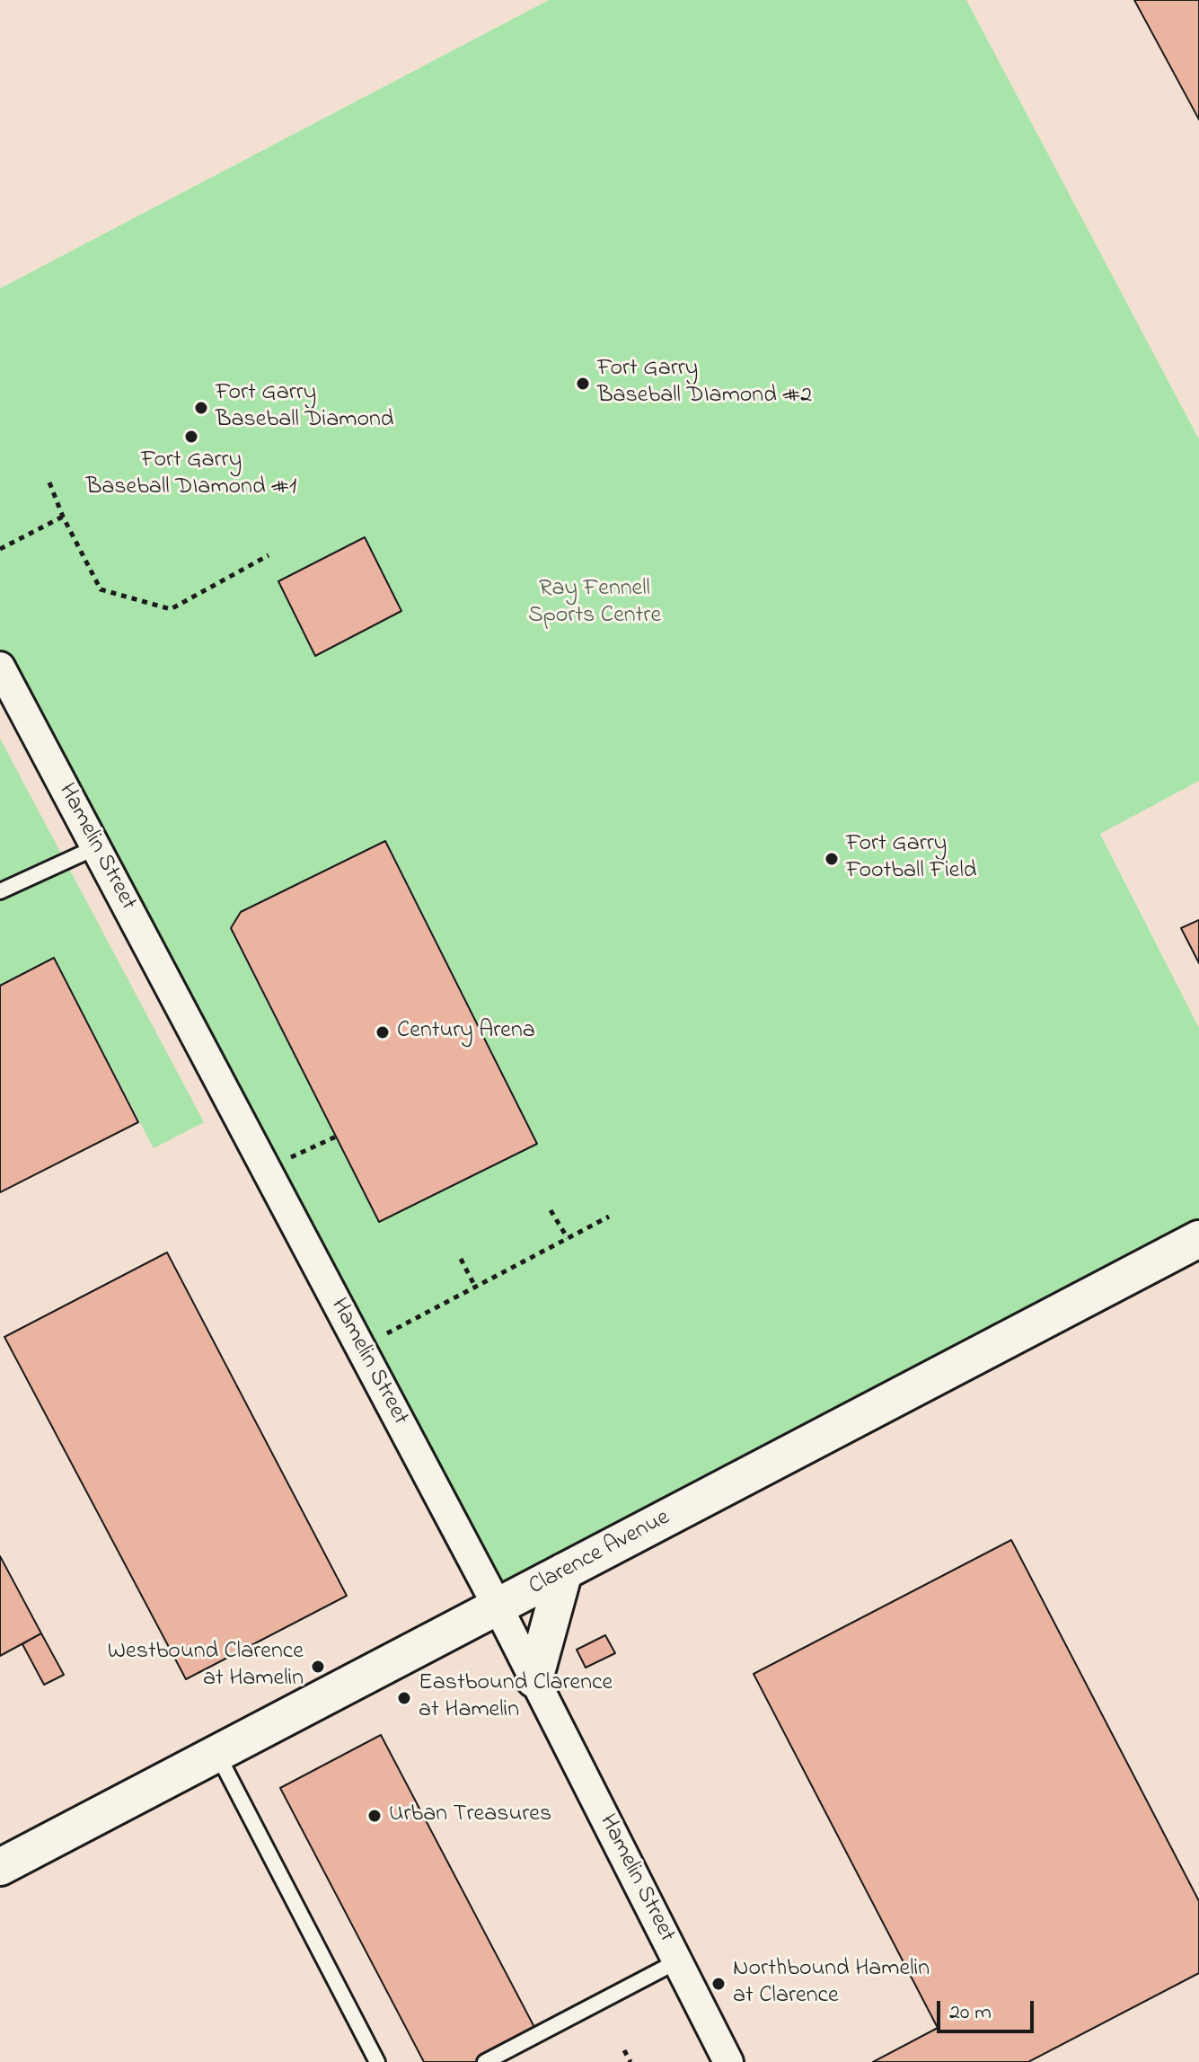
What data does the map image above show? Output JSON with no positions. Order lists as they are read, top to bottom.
{
  "streets": {
    "street": ["Hamelin Street", "Clarence Avenue"]
  },
  "crossings": [
    ["Hamelin Street", "Clarence Avenue"]
  ],
  "parks": ["Ray Fennell Sports Centre"],
  "places": [
    "Fort Garry Baseball DIamond #2",
    "Fort Garry Baseball Diamond",
    "Fort Garry Baseball DIamond #1",
    "Fort Garry Football Field",
    "Century Arena",
    "Westbound Clarence at Hamelin",
    "Eastbound Clarence at Hamelin",
    "Urban Treasures",
    "Northbound Hamelin at Clarence"
  ],
  "scale_bar": "20 m"
}
